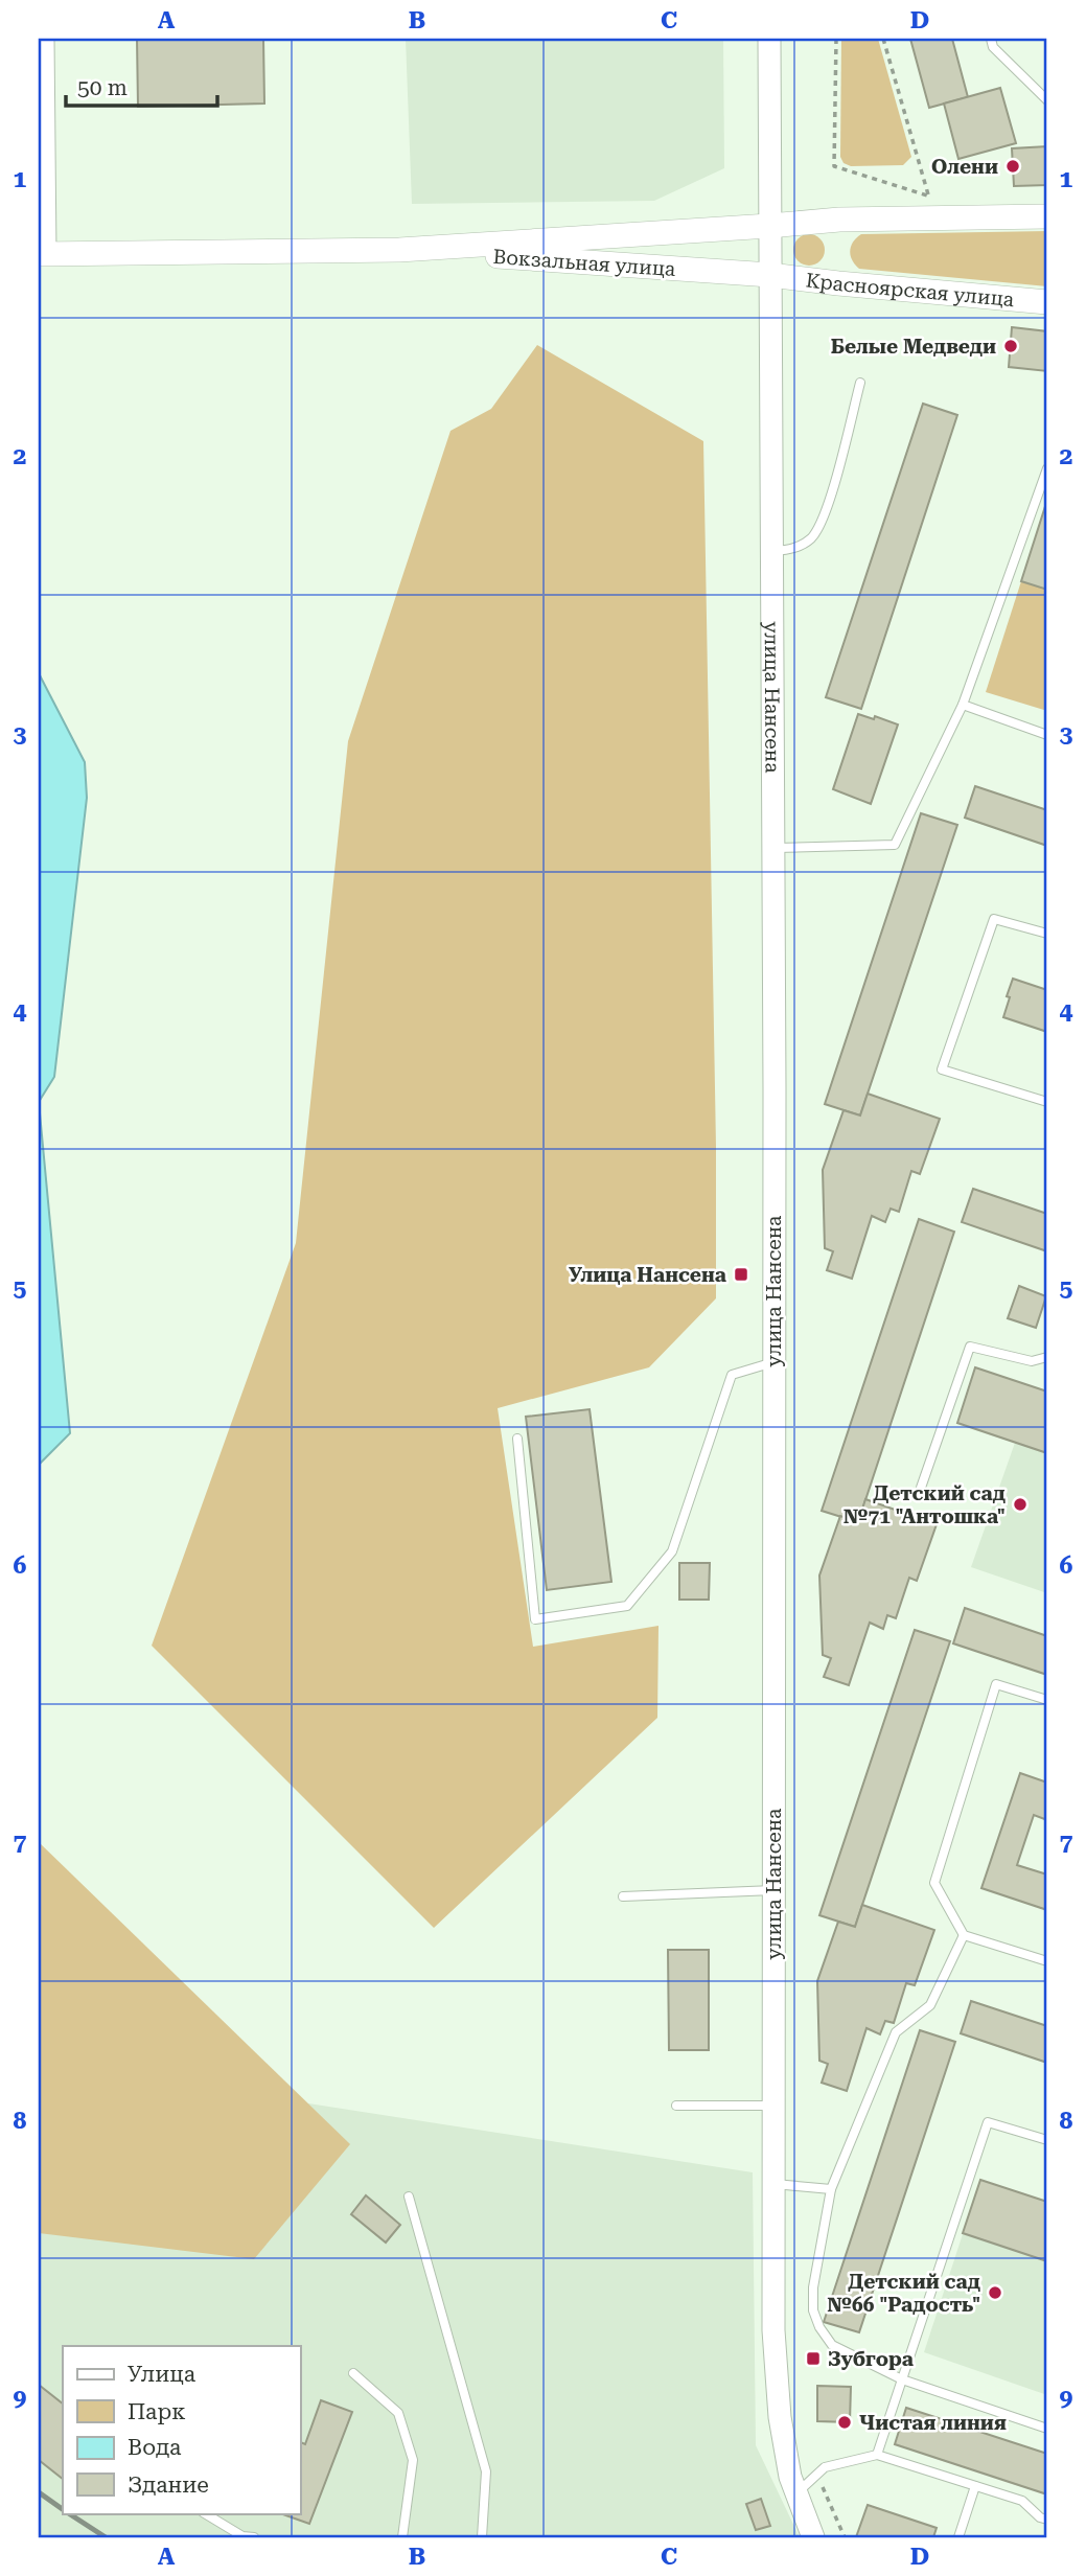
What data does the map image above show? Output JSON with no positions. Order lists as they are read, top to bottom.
{
  "streets": {
    "main road": ["Вокзальная улица", "Красноярская улица"],
    "street": ["улица Нансена"]
  },
  "crossings": [
    ["Вокзальная улица", "Красноярская улица"],
    ["Вокзальная улица", "улица Нансена"],
    ["Красноярская улица", "улица Нансена"]
  ],
  "places": {
    "other": [
      "Олени",
      "Белые Медведи",
      "Детский сад №71 \"Антошка\"",
      "Детский сад №66 \"Радость\"",
      "Чистая линия"
    ],
    "transit": ["Улица Нансена", "Зубгора"]
  },
  "legend": [
    "Улица",
    "Парк",
    "Вода",
    "Здание"
  ],
  "scale_bar": "50 m",
  "grid": {
    "columns": [
      "A",
      "B",
      "C",
      "D"
    ],
    "rows": [
      "1",
      "2",
      "3",
      "4",
      "5",
      "6",
      "7",
      "8",
      "9"
    ]
  }
}
